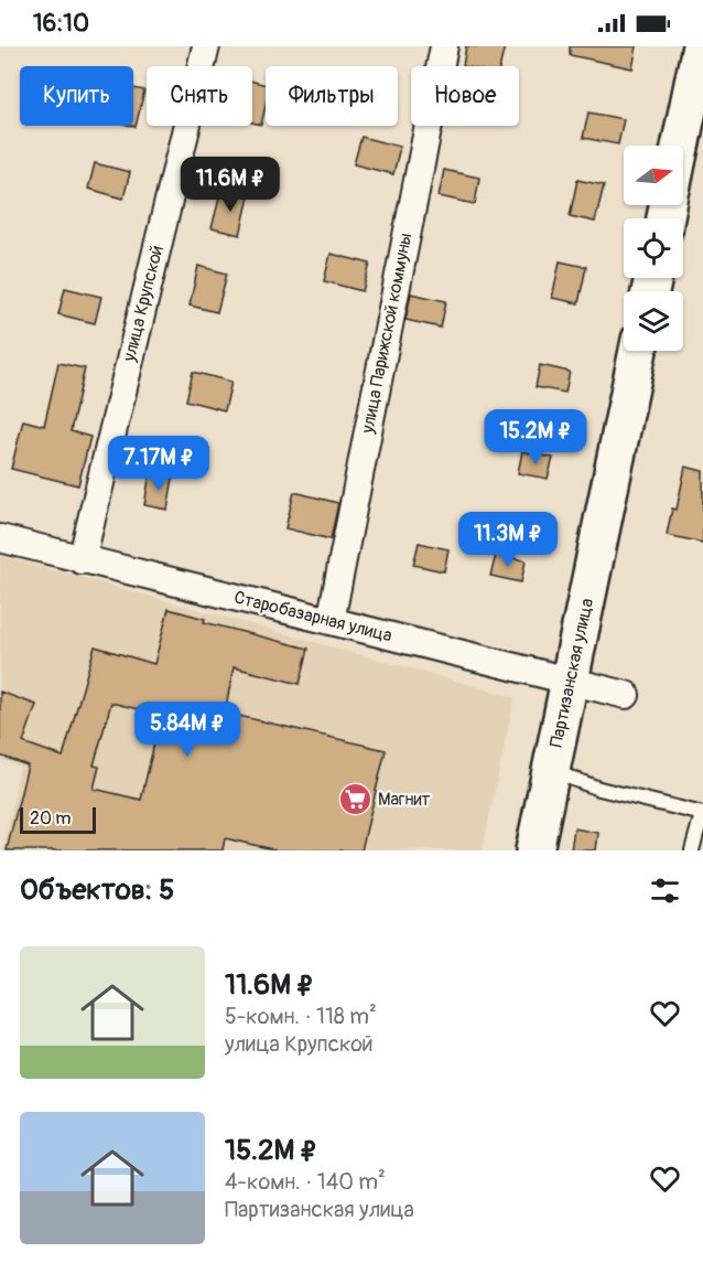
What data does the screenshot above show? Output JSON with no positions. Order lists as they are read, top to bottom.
{
  "streets": {
    "main road": ["Партизанская улица"],
    "street": ["улица Крупской", "улица Парижской коммуны", "Старобазарная улица"]
  },
  "crossings": [
    ["улица Крупской", "Старобазарная улица"],
    ["улица Парижской коммуны", "Старобазарная улица"],
    ["Старобазарная улица", "Партизанская улица"]
  ],
  "places": {
    "supermarket": ["Магнит"]
  },
  "scale_bar": "20 m",
  "north": "right",
  "page": {
    "status": "16:10",
    "chip": [
      "Купить",
      "Снять",
      "Фильтры",
      "Новое"
    ],
    "price": [
      "11.6M ₽",
      "15.2M ₽",
      "7.17M ₽",
      "11.3M ₽",
      "5.84M ₽"
    ],
    "scale": "20 m",
    "heading": "Объектов: 5",
    "list": [
      {
        "name": "11.6M ₽",
        "note": "5-комн. · 118 m² · улица Крупской"
      },
      {
        "name": "15.2M ₽",
        "note": "4-комн. · 140 m² · Партизанская улица"
      }
    ]
  }
}
